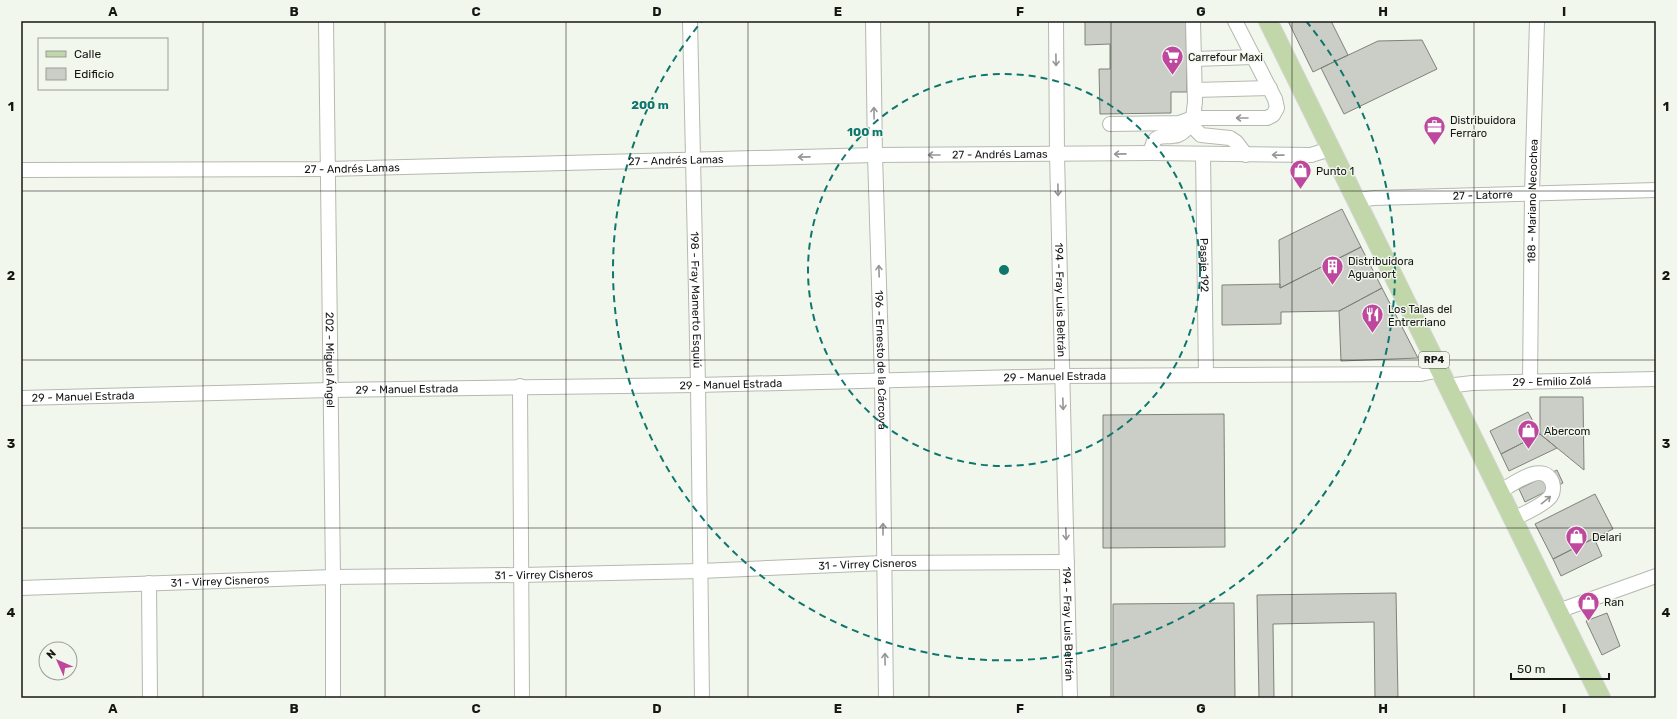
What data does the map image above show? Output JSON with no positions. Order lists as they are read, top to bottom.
{
  "streets": {
    "main road": ["RP4"],
    "street": [
      "27 - Andrés Lamas",
      "27 - Latorre",
      "188 - Mariano Necochea",
      "Pasaje 192",
      "198 - Fray Mamerto Esquiú",
      "194 - Fray Luis Beltrán",
      "202 - Miguel Ángel",
      "196 - Ernesto de la Cárcova",
      "29 - Manuel Estrada",
      "29 - Emilio Zolá",
      "31 - Virrey Cisneros"
    ]
  },
  "crossings": [
    ["27 - Andrés Lamas", "Pasaje 192"],
    ["27 - Andrés Lamas", "198 - Fray Mamerto Esquiú"],
    ["27 - Andrés Lamas", "194 - Fray Luis Beltrán"],
    ["27 - Andrés Lamas", "202 - Miguel Ángel"],
    ["27 - Andrés Lamas", "196 - Ernesto de la Cárcova"],
    ["27 - Andrés Lamas", "RP4"],
    ["27 - Latorre", "188 - Mariano Necochea"],
    ["27 - Latorre", "RP4"],
    ["188 - Mariano Necochea", "29 - Emilio Zolá"],
    ["Pasaje 192", "29 - Manuel Estrada"],
    ["198 - Fray Mamerto Esquiú", "29 - Manuel Estrada"],
    ["198 - Fray Mamerto Esquiú", "31 - Virrey Cisneros"],
    ["194 - Fray Luis Beltrán", "29 - Manuel Estrada"],
    ["194 - Fray Luis Beltrán", "31 - Virrey Cisneros"],
    ["202 - Miguel Ángel", "29 - Manuel Estrada"],
    ["202 - Miguel Ángel", "31 - Virrey Cisneros"],
    ["196 - Ernesto de la Cárcova", "29 - Manuel Estrada"],
    ["196 - Ernesto de la Cárcova", "31 - Virrey Cisneros"],
    ["RP4", "29 - Manuel Estrada"],
    ["RP4", "29 - Emilio Zolá"],
    ["29 - Manuel Estrada", "29 - Emilio Zolá"]
  ],
  "one_way": ["27 - Andrés Lamas", "194 - Fray Luis Beltrán", "196 - Ernesto de la Cárcova"],
  "places": {
    "supermarket": ["Carrefour Maxi"],
    "office": ["Distribuidora Ferraro"],
    "shop": [
      "Punto 1",
      "Abercom",
      "Delari",
      "Ran"
    ],
    "building": ["Distribuidora Aguanort"],
    "restaurant": ["Los Talas del Entrerriano"]
  },
  "legend": ["Calle", "Edificio"],
  "scale_bar": "50 m",
  "north": "top left",
  "grid": {
    "columns": [
      "A",
      "B",
      "C",
      "D",
      "E",
      "F",
      "G",
      "H",
      "I"
    ],
    "rows": [
      "1",
      "2",
      "3",
      "4"
    ]
  },
  "rings": ["200 m", "100 m"]
}
